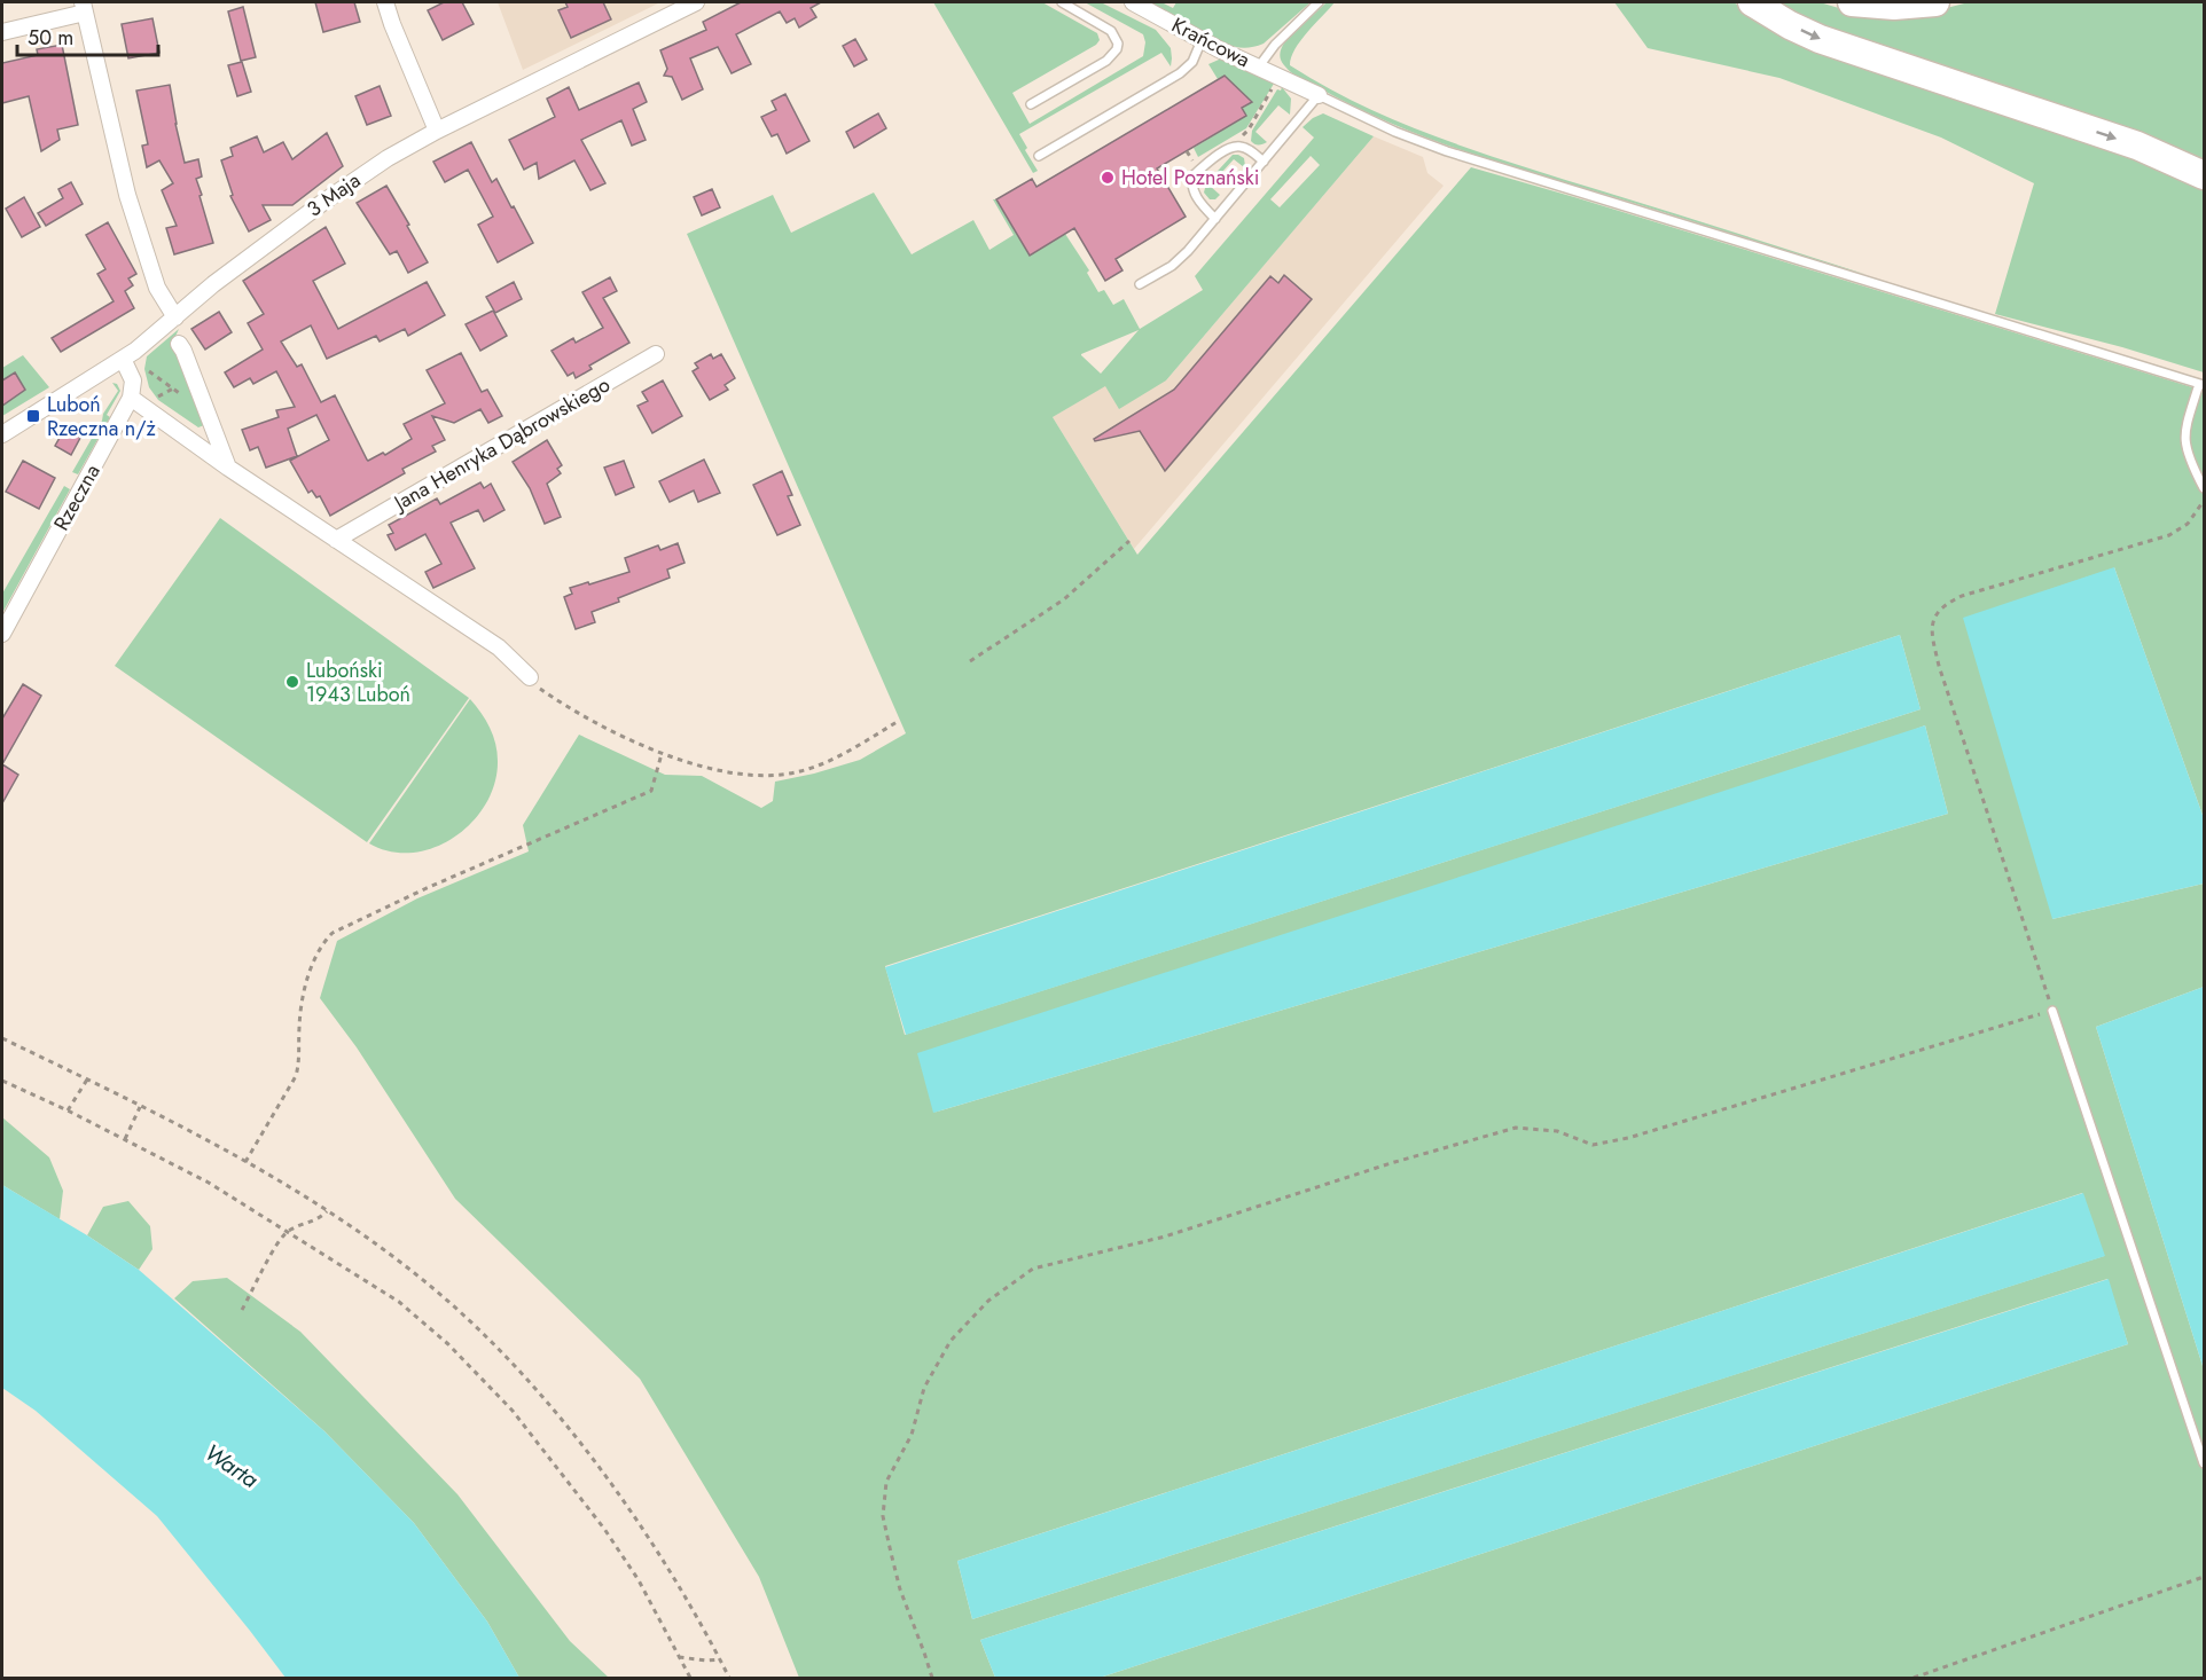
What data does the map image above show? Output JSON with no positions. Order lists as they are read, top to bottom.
{
  "streets": {
    "street": [
      "Krańcowa",
      "3 Maja",
      "Jana Henryka Dąbrowskiego",
      "Rzeczna"
    ]
  },
  "water": ["Warta"],
  "places": {
    "other": ["Hotel Poznański", "Luboński 1943 Luboń"],
    "transit": ["Luboń Rzeczna n/ż"]
  },
  "scale_bar": "50 m"
}
